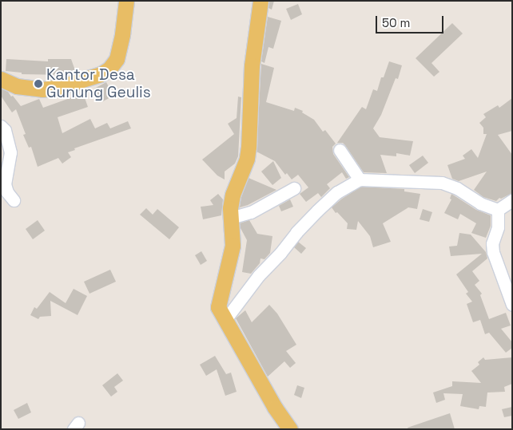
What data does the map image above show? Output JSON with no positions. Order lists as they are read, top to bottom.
{
  "places": ["Kantor Desa Gunung Geulis"],
  "scale_bar": "50 m"
}
